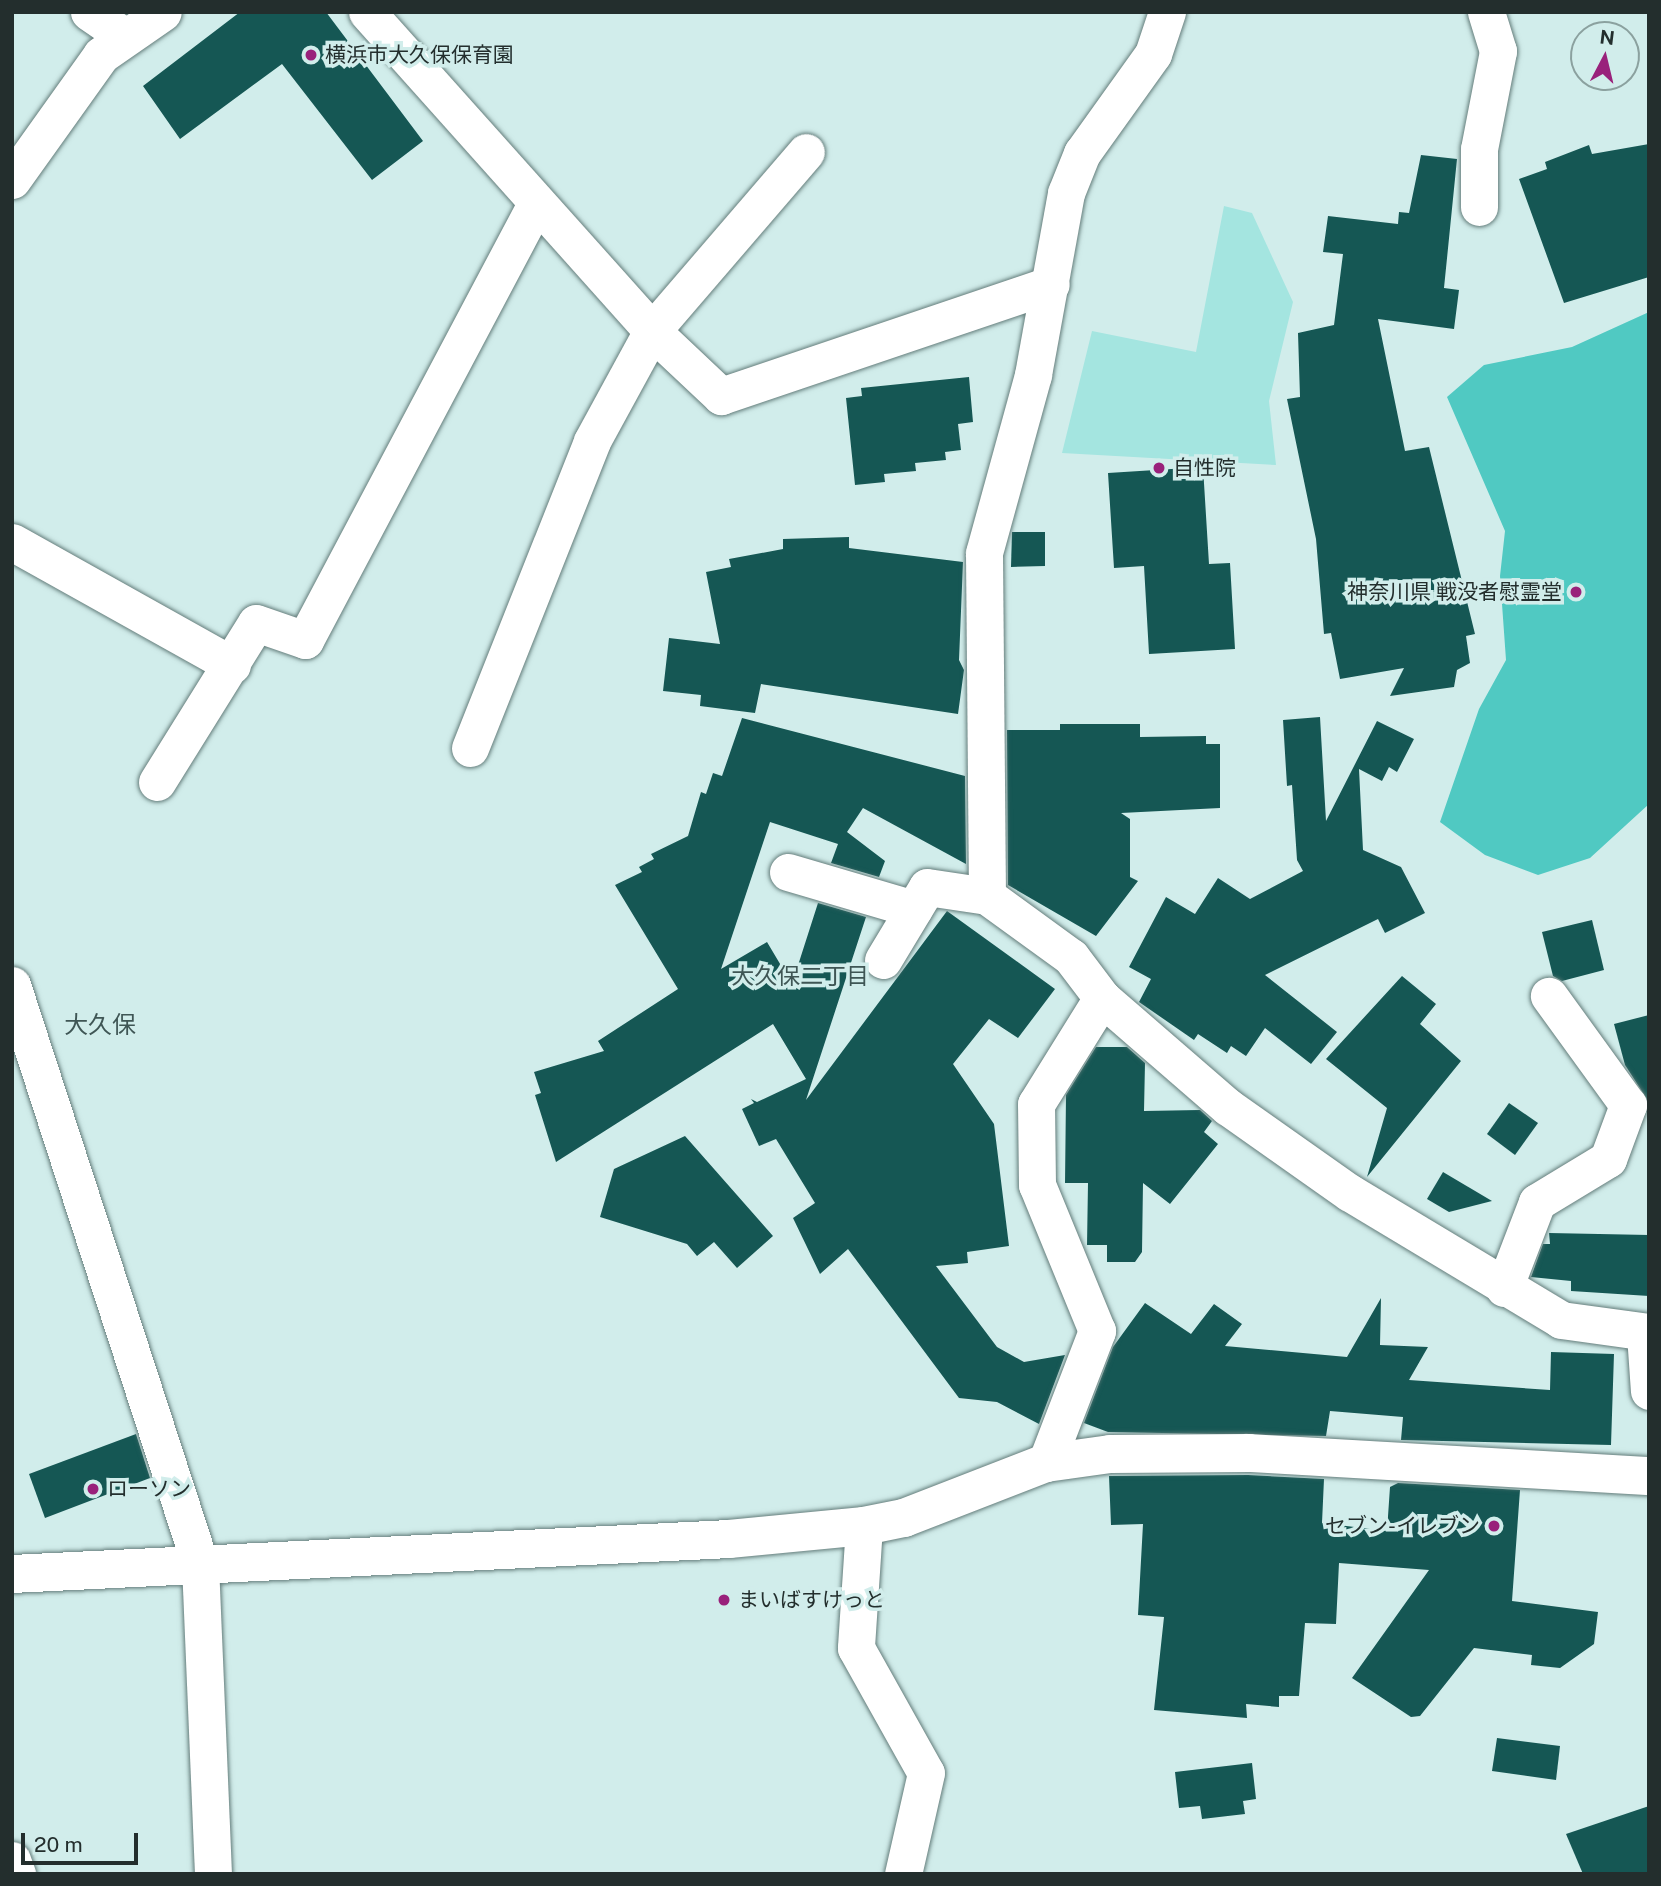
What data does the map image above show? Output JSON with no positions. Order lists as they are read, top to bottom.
{
  "districts": ["大久保二丁目", "大久保"],
  "places": [
    "横浜市大久保保育園",
    "自性院",
    "神奈川県 戦没者慰霊堂",
    "ローソン",
    "セブン-イレブン",
    "まいばすけっと"
  ],
  "scale_bar": "20 m",
  "north": "top"
}
